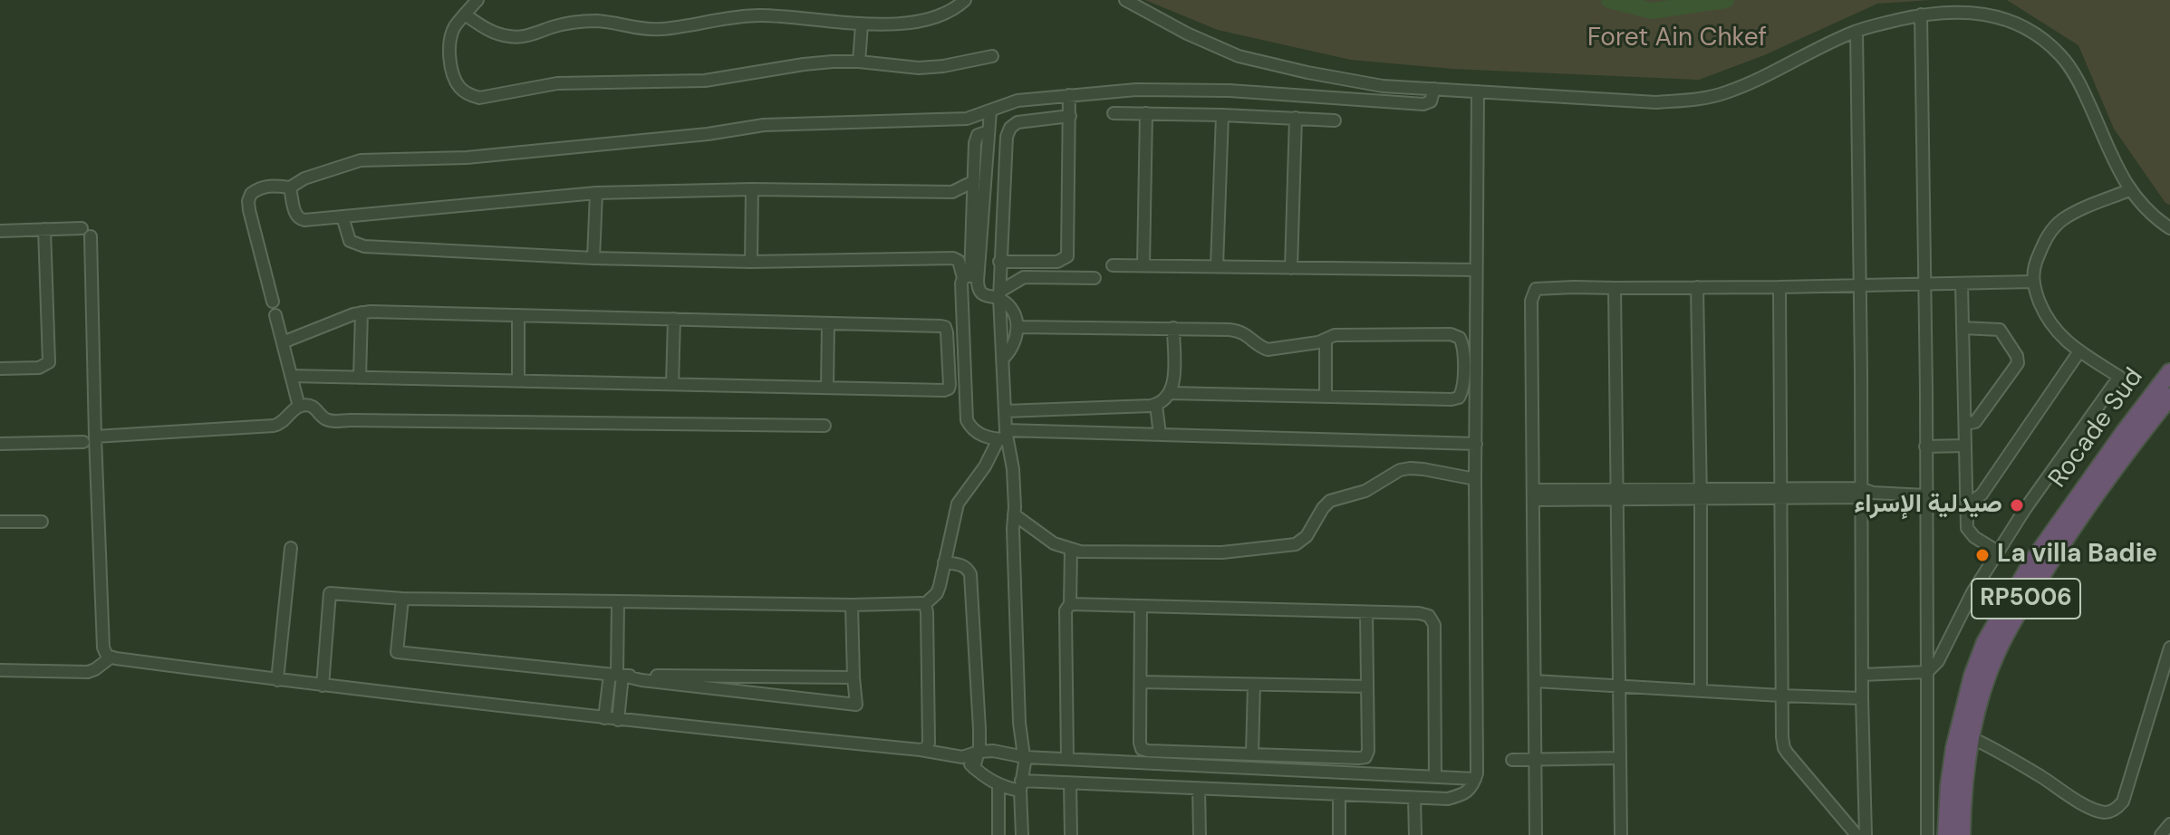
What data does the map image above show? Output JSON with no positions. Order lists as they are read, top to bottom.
{
  "streets": {
    "highway": ["Rocade Sud", "RP5006"]
  },
  "parks": ["Foret Ain Chkef"],
  "places": ["صيدلية الإسراء", "La villa Badie"]
}
